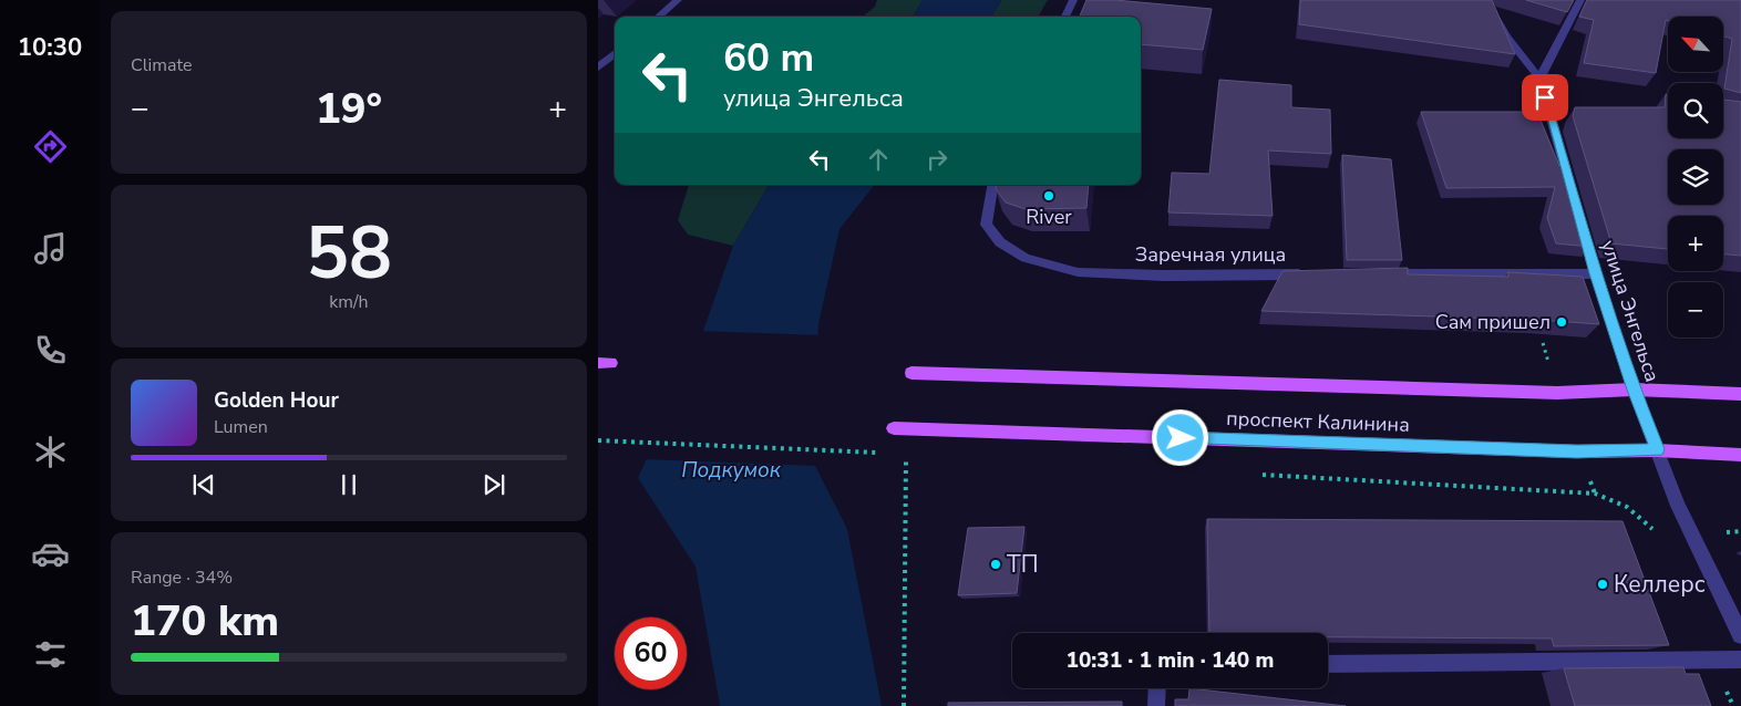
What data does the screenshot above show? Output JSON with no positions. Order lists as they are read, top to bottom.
{
  "streets": {
    "main road": ["проспект Калинина"],
    "street": ["Заречная улица", "улица Энгельса"]
  },
  "crossings": [
    ["улица Энгельса", "проспект Калинина"]
  ],
  "water": ["Подкумок"],
  "places": [
    "River",
    "Сам пришел",
    "ТП",
    "Келлерс"
  ],
  "north": "top left",
  "page": {
    "tabs": "10:30",
    "tile": [
      "Climate",
      ["58", "km/h"],
      ["Range · 34%", "170 km"]
    ],
    "map_buttons": ["+", "−"],
    "turn": ["60 m", "улица Энгельса"],
    "heat": ["−", "19°", "+"],
    "song": ["Golden Hour", "Lumen"],
    "limit": "60",
    "trip": "10:31 · 1 min · 140 m"
  }
}
